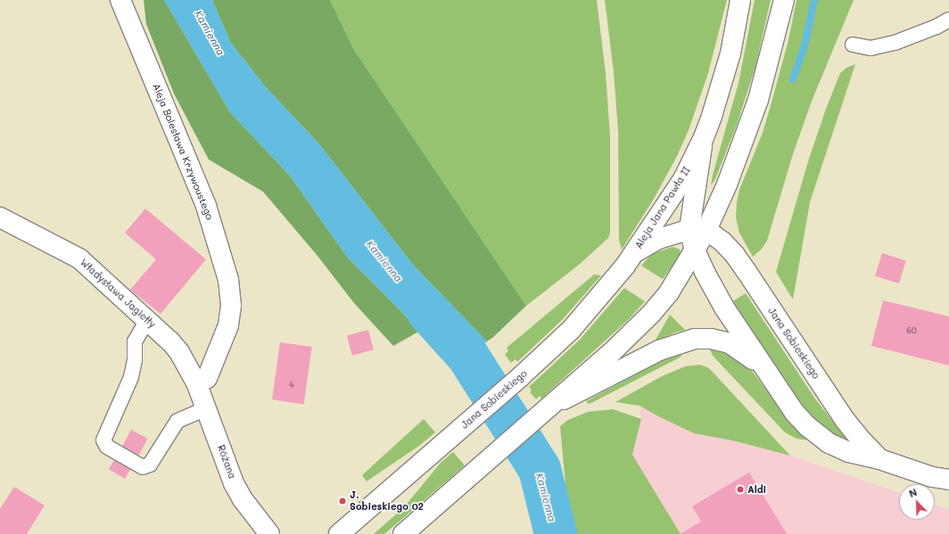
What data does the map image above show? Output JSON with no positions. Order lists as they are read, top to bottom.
{
  "streets": {
    "street": [
      "Aleja Bolesława Krzywoustego",
      "Aleja Jana Pawła II",
      "Władysława Jagiełły",
      "Jana Sobieskiego",
      "Różana"
    ]
  },
  "crossings": [
    ["Aleja Bolesława Krzywoustego", "Władysława Jagiełły"],
    ["Aleja Bolesława Krzywoustego", "Różana"],
    ["Aleja Jana Pawła II", "Jana Sobieskiego"],
    ["Władysława Jagiełły", "Różana"]
  ],
  "water": ["Kamienna"],
  "places": ["Aldi", "J. Sobieskiego 02"],
  "house_numbers": ["60", "4"],
  "north": "top left"
}
